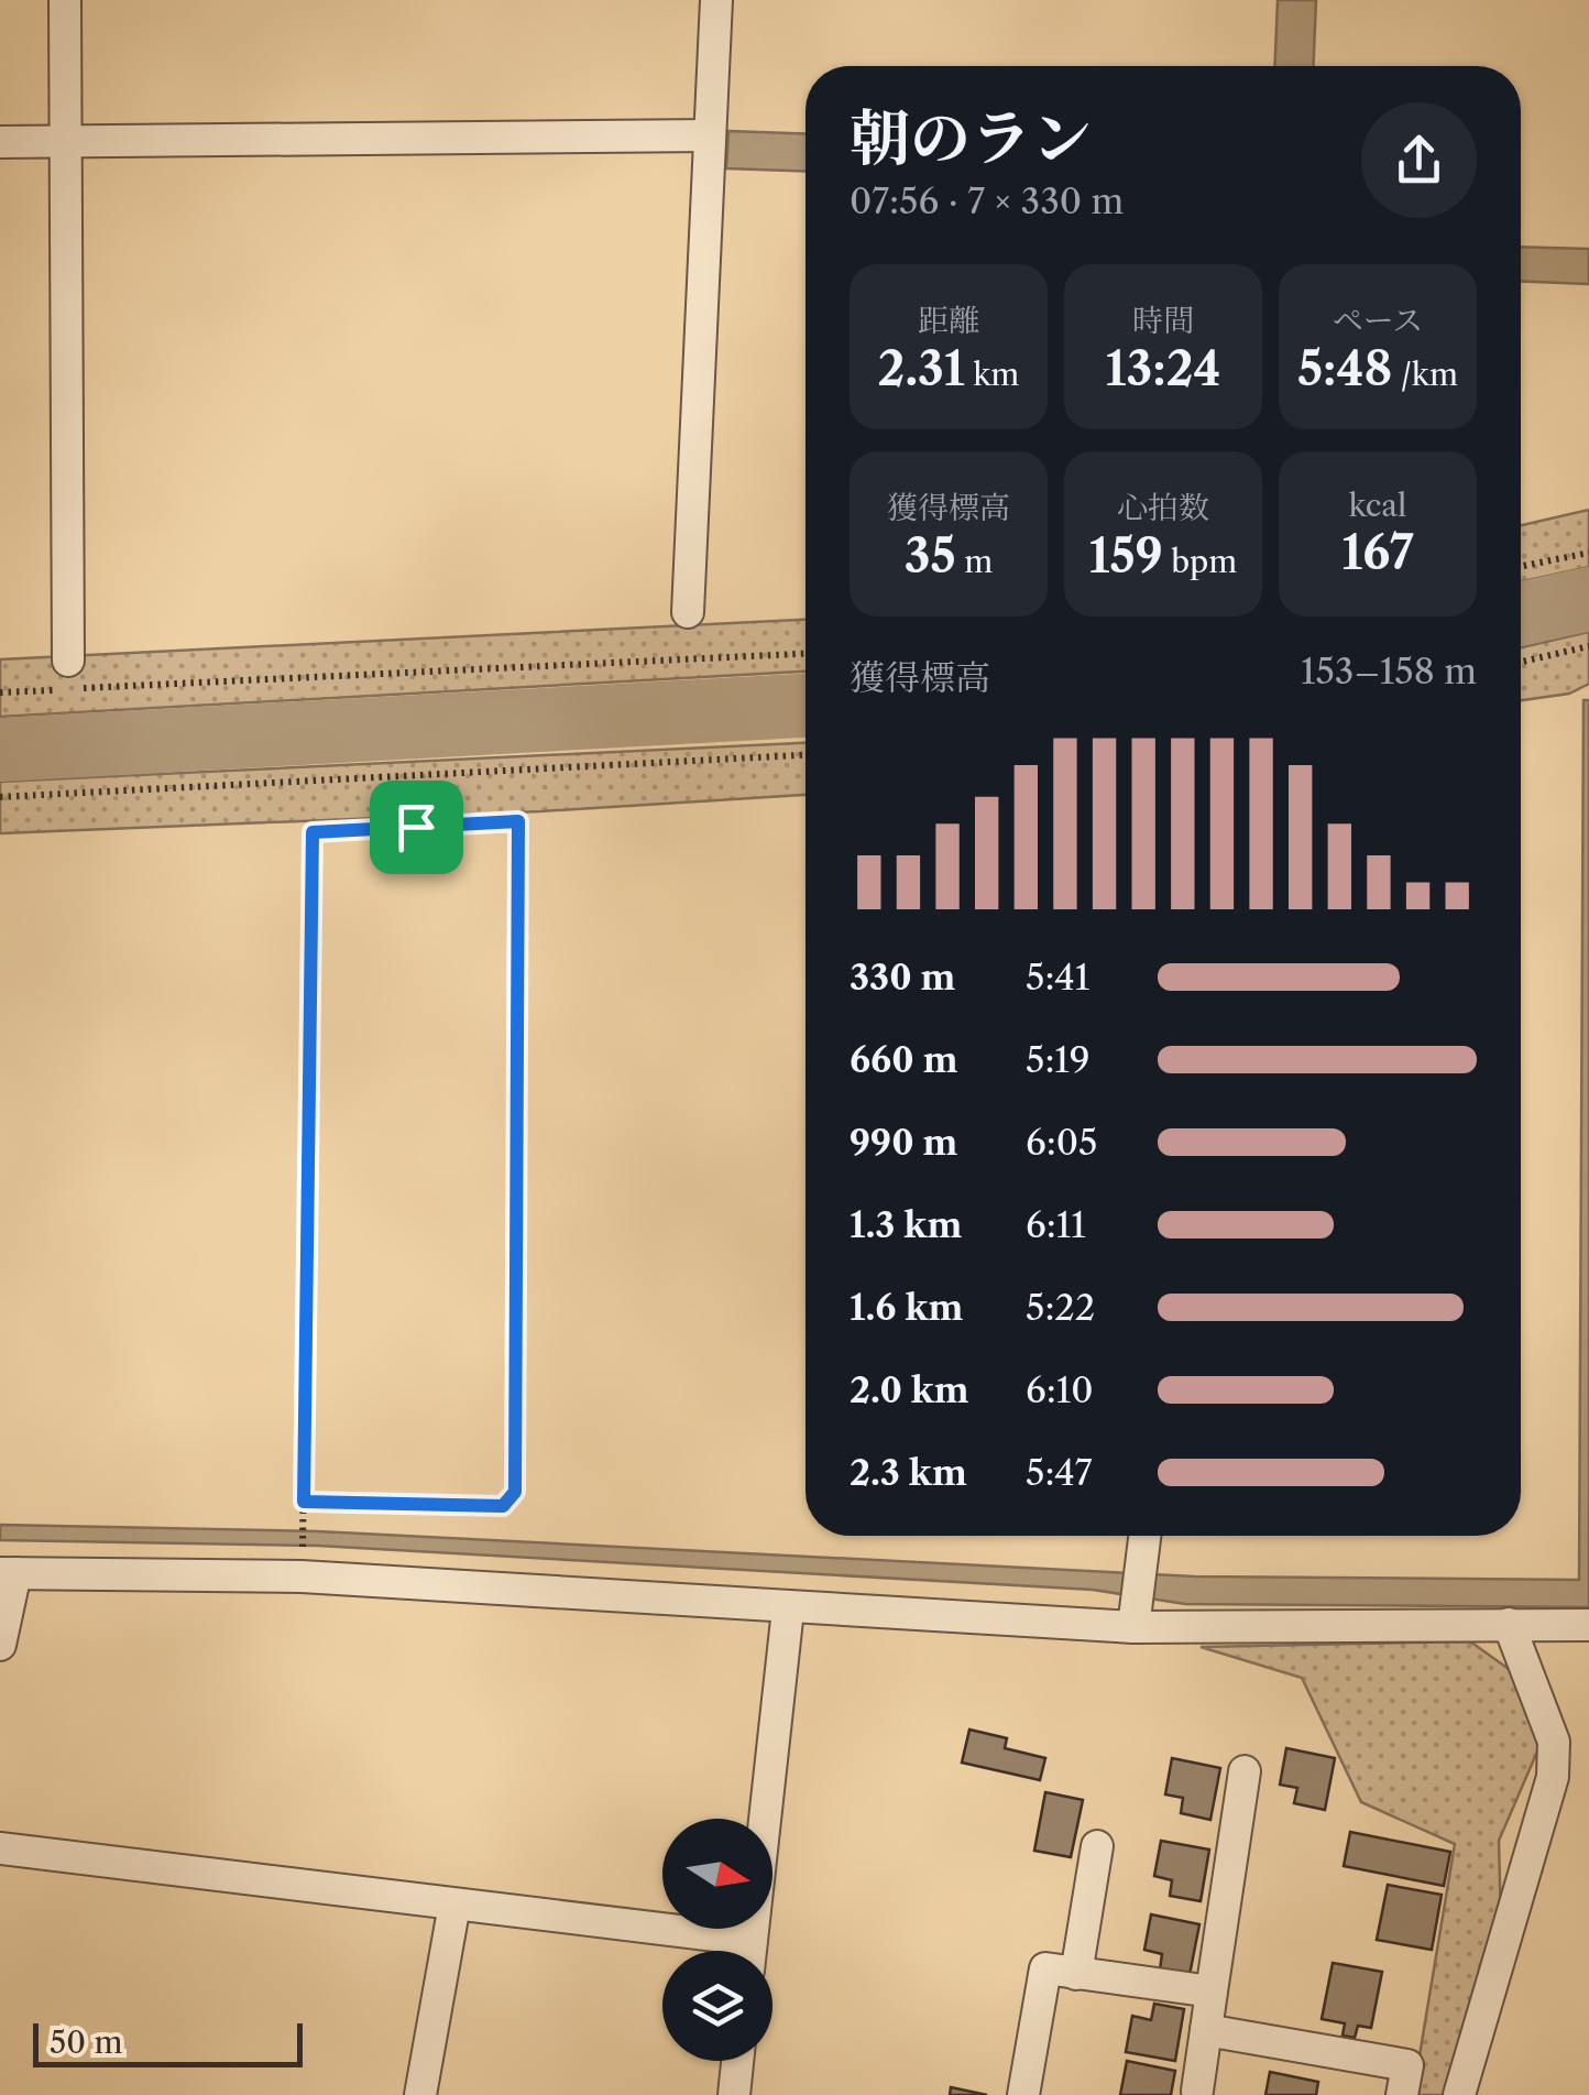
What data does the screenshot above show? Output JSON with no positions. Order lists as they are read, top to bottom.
{
  "scale_bar": "50 m",
  "north": "right",
  "page": {
    "heading": ["朝のラン", "07:56 · 7 × 330 m"],
    "stats": [
      ["距離", "2.31 km"],
      ["時間", "13:24"],
      ["ペース", "5:48 /km"],
      ["獲得標高", "35 m"],
      ["心拍数", "159 bpm"],
      ["kcal", "167"]
    ],
    "chart": ["獲得標高", "153–158 m"],
    "list": [
      {
        "name": "330 m",
        "note": "5:41"
      },
      {
        "name": "660 m",
        "note": "5:19"
      },
      {
        "name": "990 m",
        "note": "6:05"
      },
      {
        "name": "1.3 km",
        "note": "6:11"
      },
      {
        "name": "1.6 km",
        "note": "5:22"
      },
      {
        "name": "2.0 km",
        "note": "6:10"
      },
      {
        "name": "2.3 km",
        "note": "5:47"
      }
    ],
    "scale": "50 m"
  }
}
